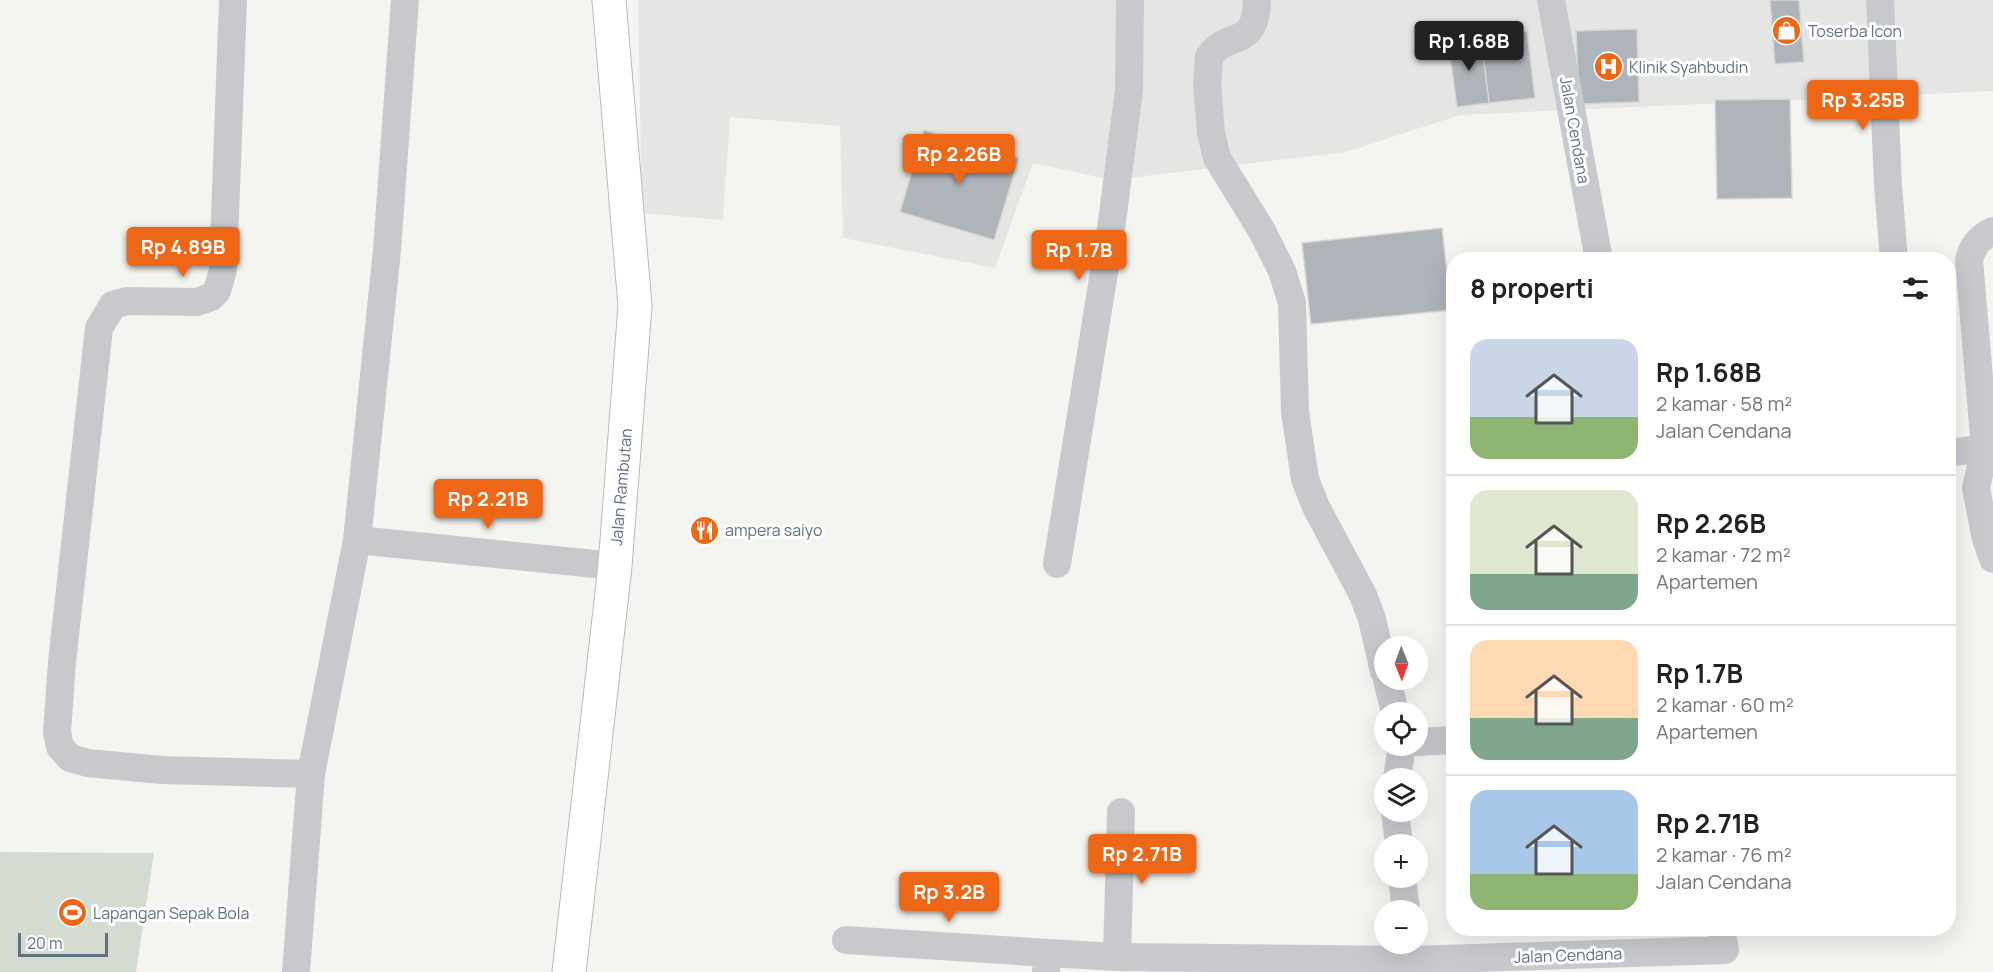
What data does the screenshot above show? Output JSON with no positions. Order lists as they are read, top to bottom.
{
  "streets": {
    "main road": ["Jalan Rambutan"],
    "street": ["Jalan Cendana"]
  },
  "places": {
    "shop": ["Toserba Icon"],
    "hospital": ["Klinik Syahbudin"],
    "restaurant": ["ampera saiyo"],
    "sports": ["Lapangan Sepak Bola"]
  },
  "scale_bar": "20 m",
  "north": "bottom",
  "page": {
    "price": [
      "Rp 1.68B",
      "Rp 3.25B",
      "Rp 2.26B",
      "Rp 4.89B",
      "Rp 1.7B",
      "Rp 2.21B",
      "Rp 2.71B",
      "Rp 3.2B"
    ],
    "heading": "8 properti",
    "list": [
      {
        "name": "Rp 1.68B",
        "note": "2 kamar · 58 m² · Jalan Cendana"
      },
      {
        "name": "Rp 2.26B",
        "note": "2 kamar · 72 m² · Apartemen"
      },
      {
        "name": "Rp 1.7B",
        "note": "2 kamar · 60 m² · Apartemen"
      },
      {
        "name": "Rp 2.71B",
        "note": "2 kamar · 76 m² · Jalan Cendana"
      }
    ],
    "map_buttons": ["+", "−"],
    "scale": "20 m"
  }
}
